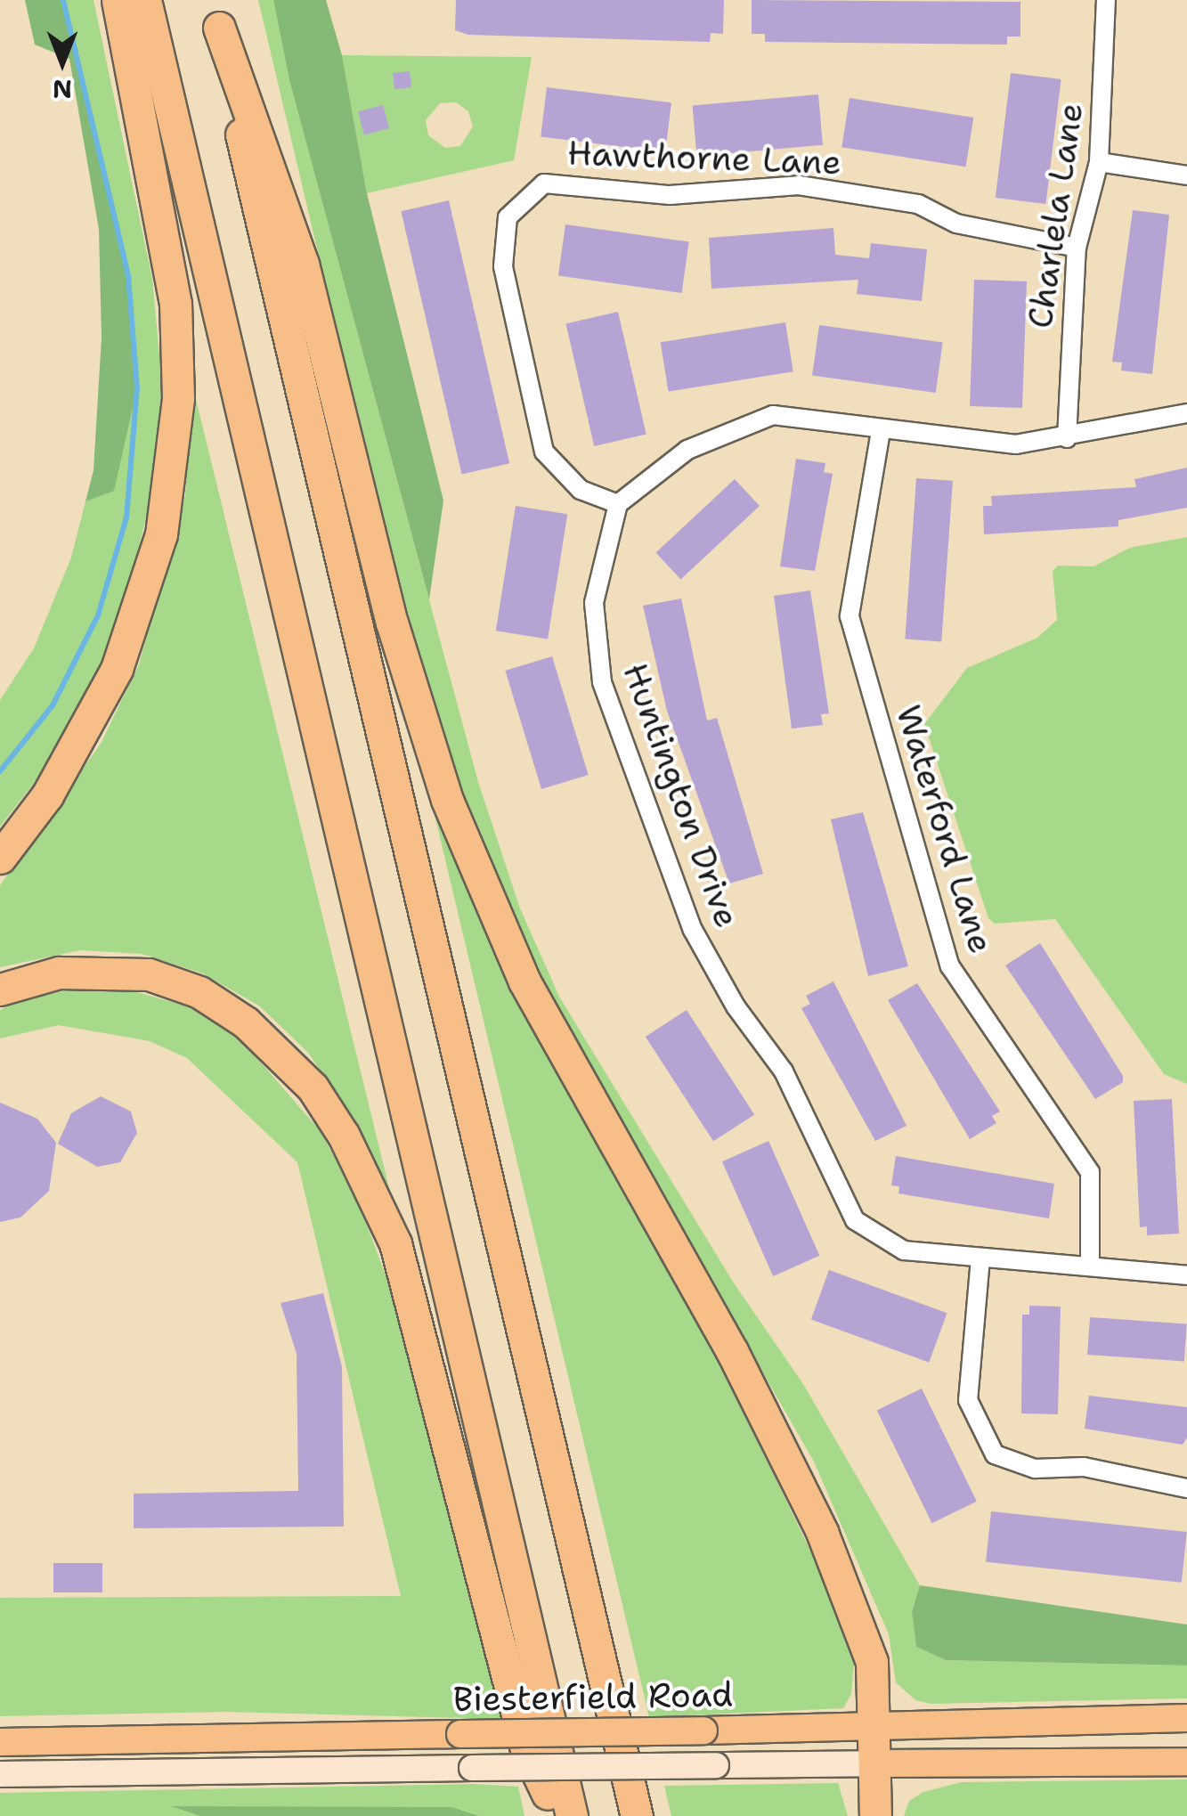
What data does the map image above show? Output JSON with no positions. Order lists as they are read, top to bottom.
{
  "streets": {
    "main road": ["Biesterfield Road"],
    "street": [
      "Hawthorne Lane",
      "Charlela Lane",
      "Huntington Drive",
      "Waterford Lane"
    ]
  },
  "crossings": [
    ["Hawthorne Lane", "Charlela Lane"],
    ["Hawthorne Lane", "Huntington Drive"],
    ["Huntington Drive", "Waterford Lane"]
  ],
  "north": "bottom"
}
